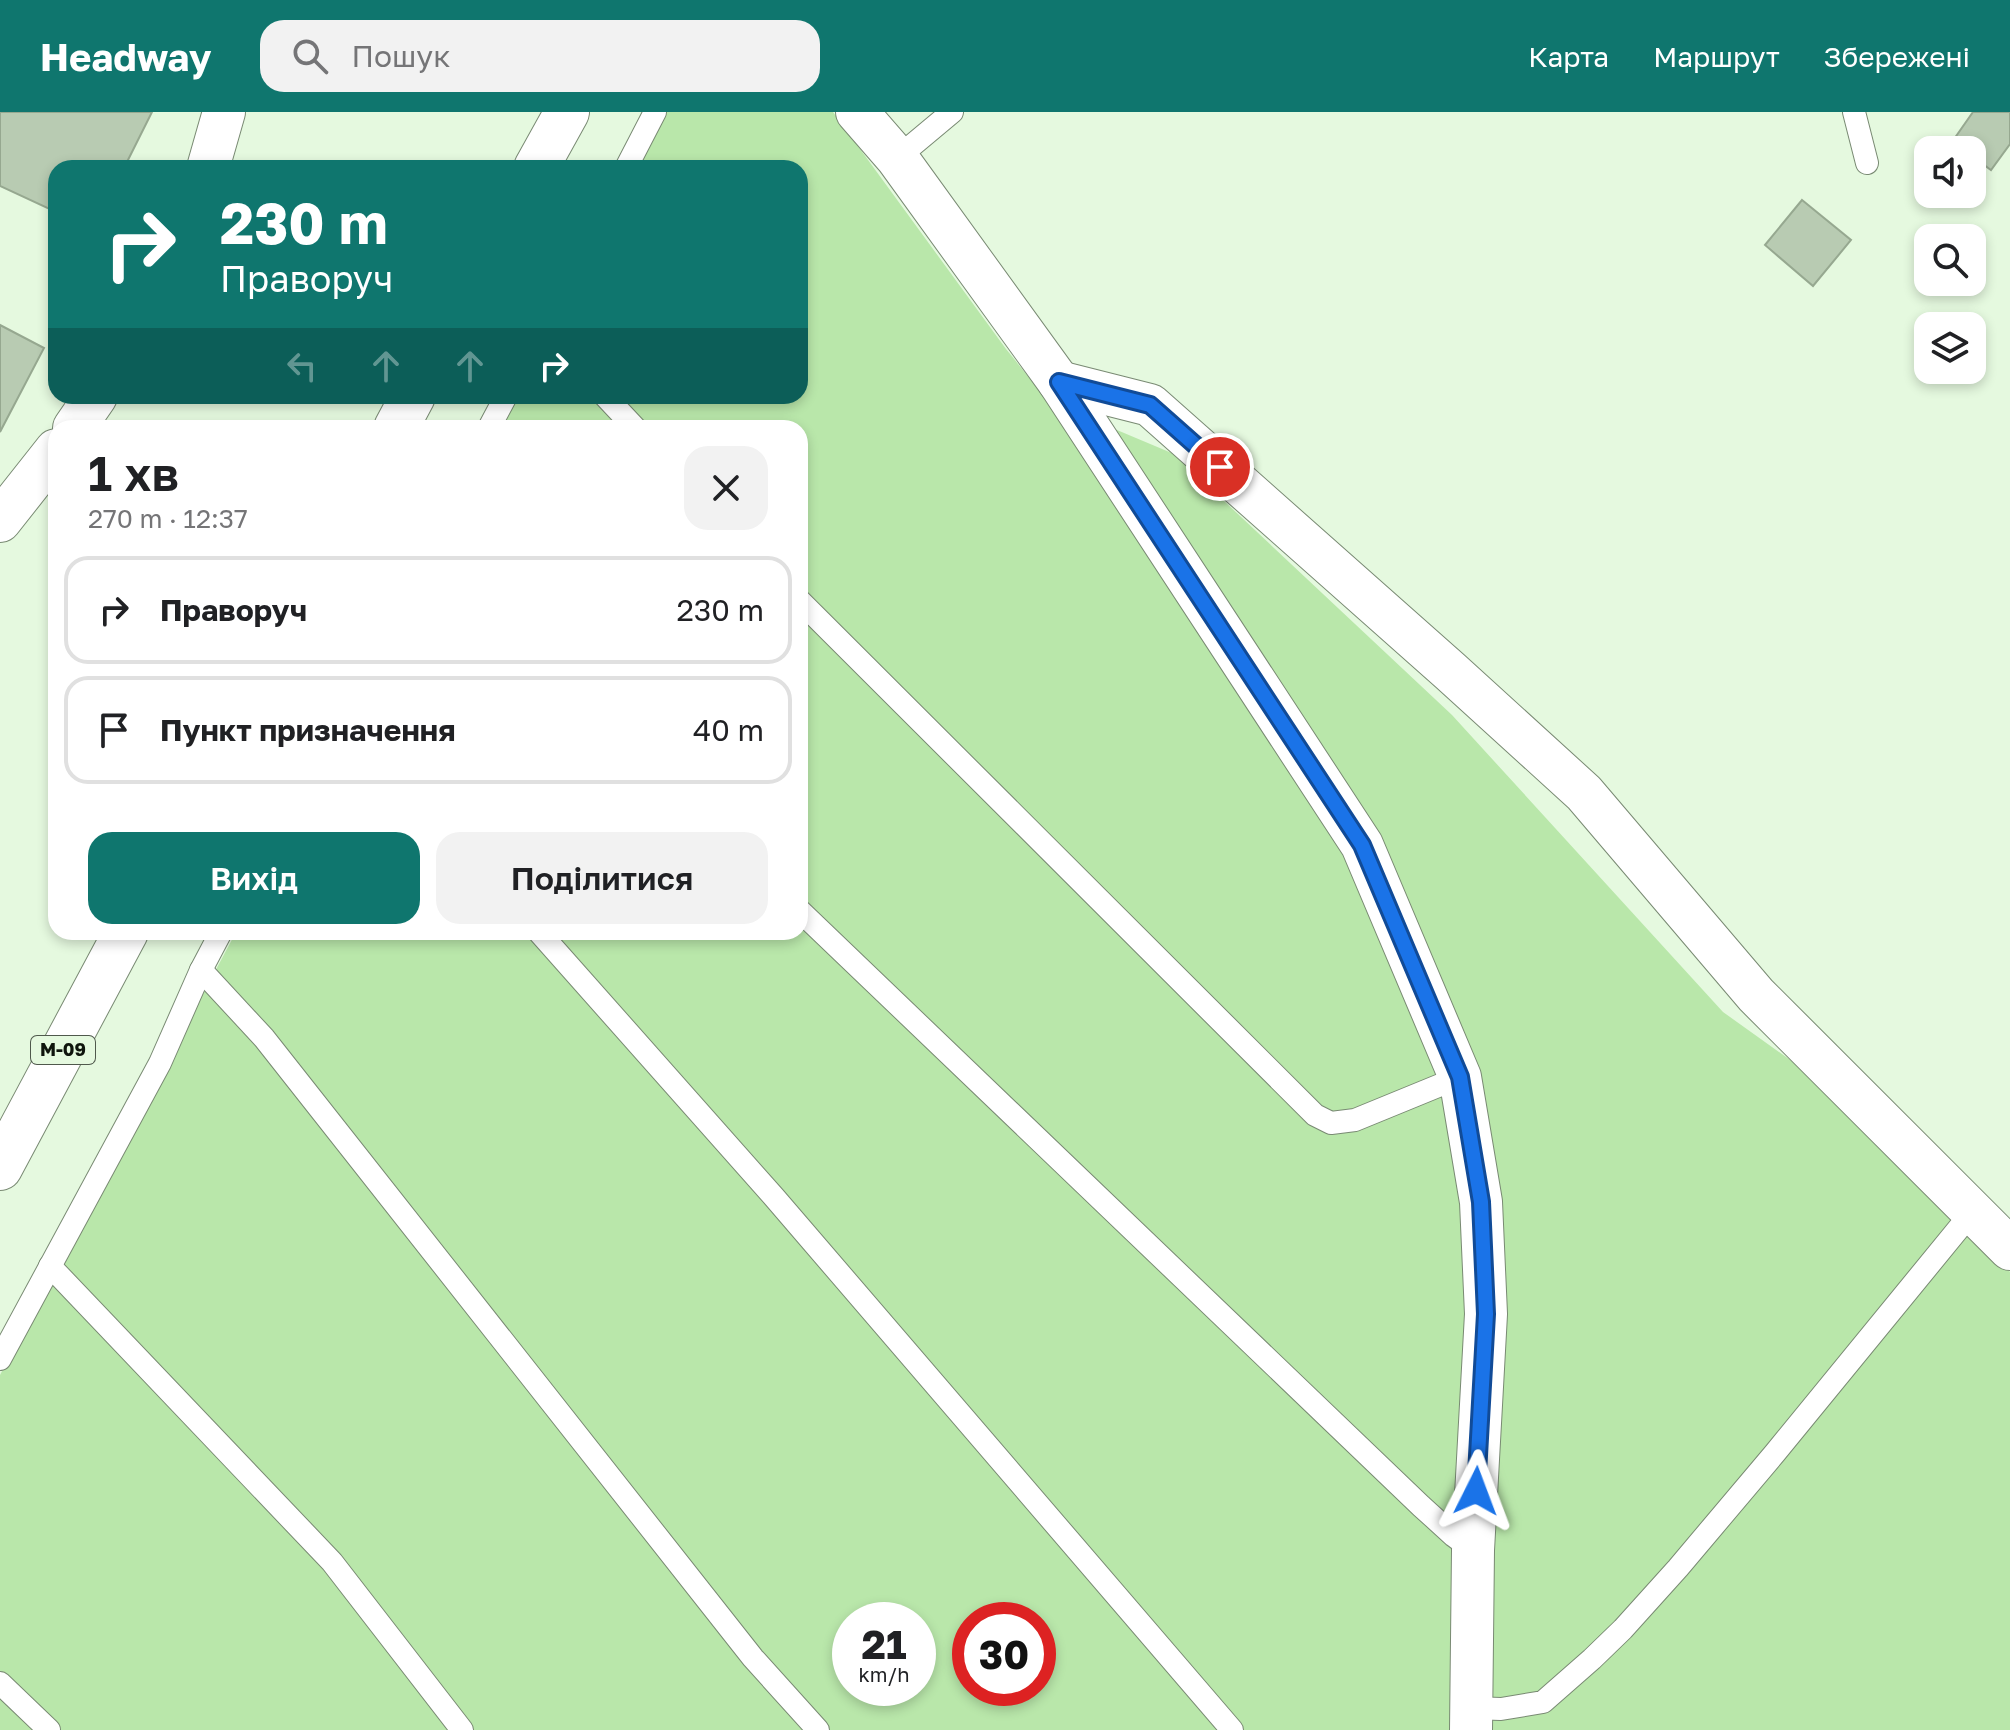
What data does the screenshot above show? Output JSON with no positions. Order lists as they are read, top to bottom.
{
  "streets": {
    "highway": ["М-09"]
  },
  "page": {
    "header": "Headway",
    "search": "Пошук",
    "nav": ["Карта", "Маршрут", "Збережені"],
    "turn": ["230 m", "Праворуч"],
    "heading": ["1 хв", "270 m · 12:37"],
    "list": [
      {
        "name": "Праворуч",
        "value": "230 m"
      },
      {
        "name": "Пункт призначення",
        "value": "40 m"
      }
    ],
    "buttons": ["Вихід", "Поділитися"],
    "speed": "21 km/h",
    "limit": "30"
  }
}
